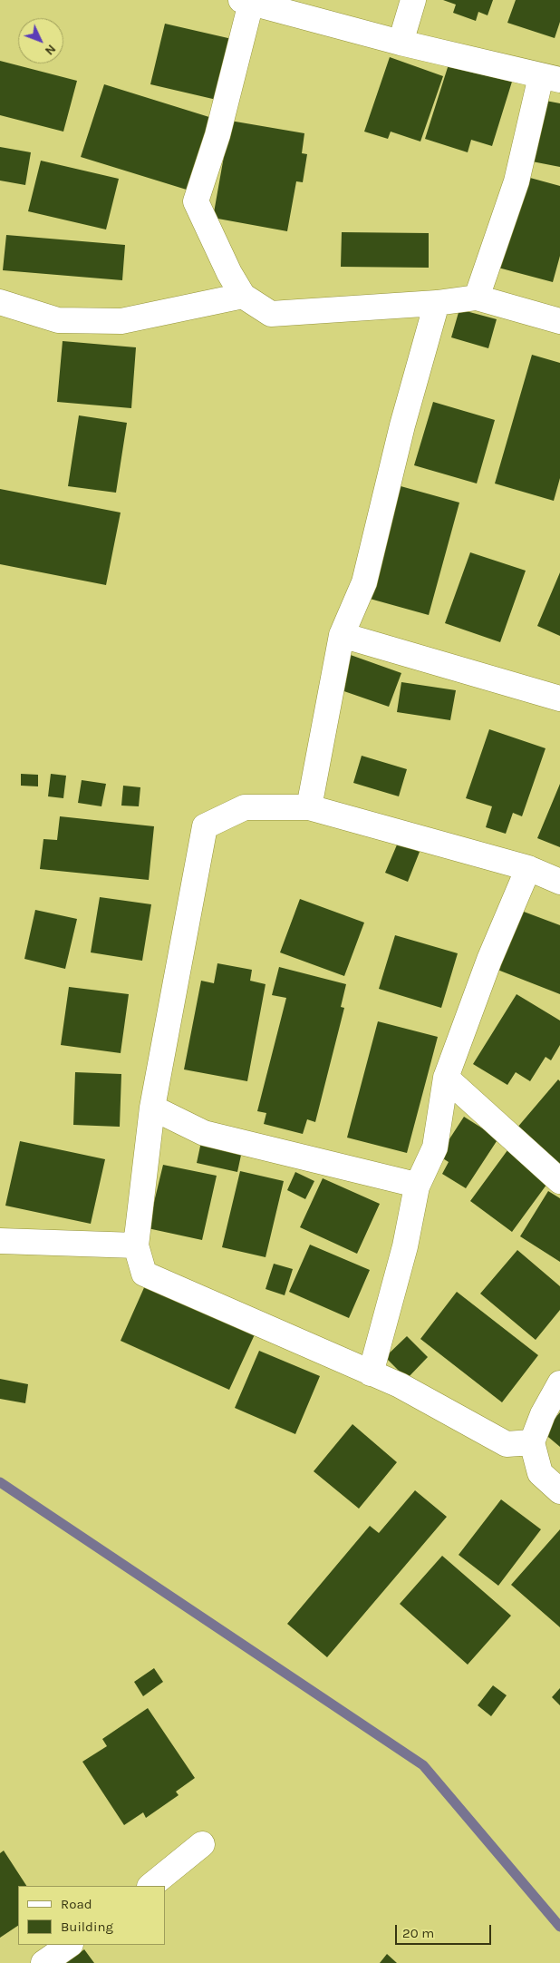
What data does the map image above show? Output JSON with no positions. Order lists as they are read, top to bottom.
{
  "legend": ["Road", "Building"],
  "scale_bar": "20 m",
  "north": "bottom right"
}
